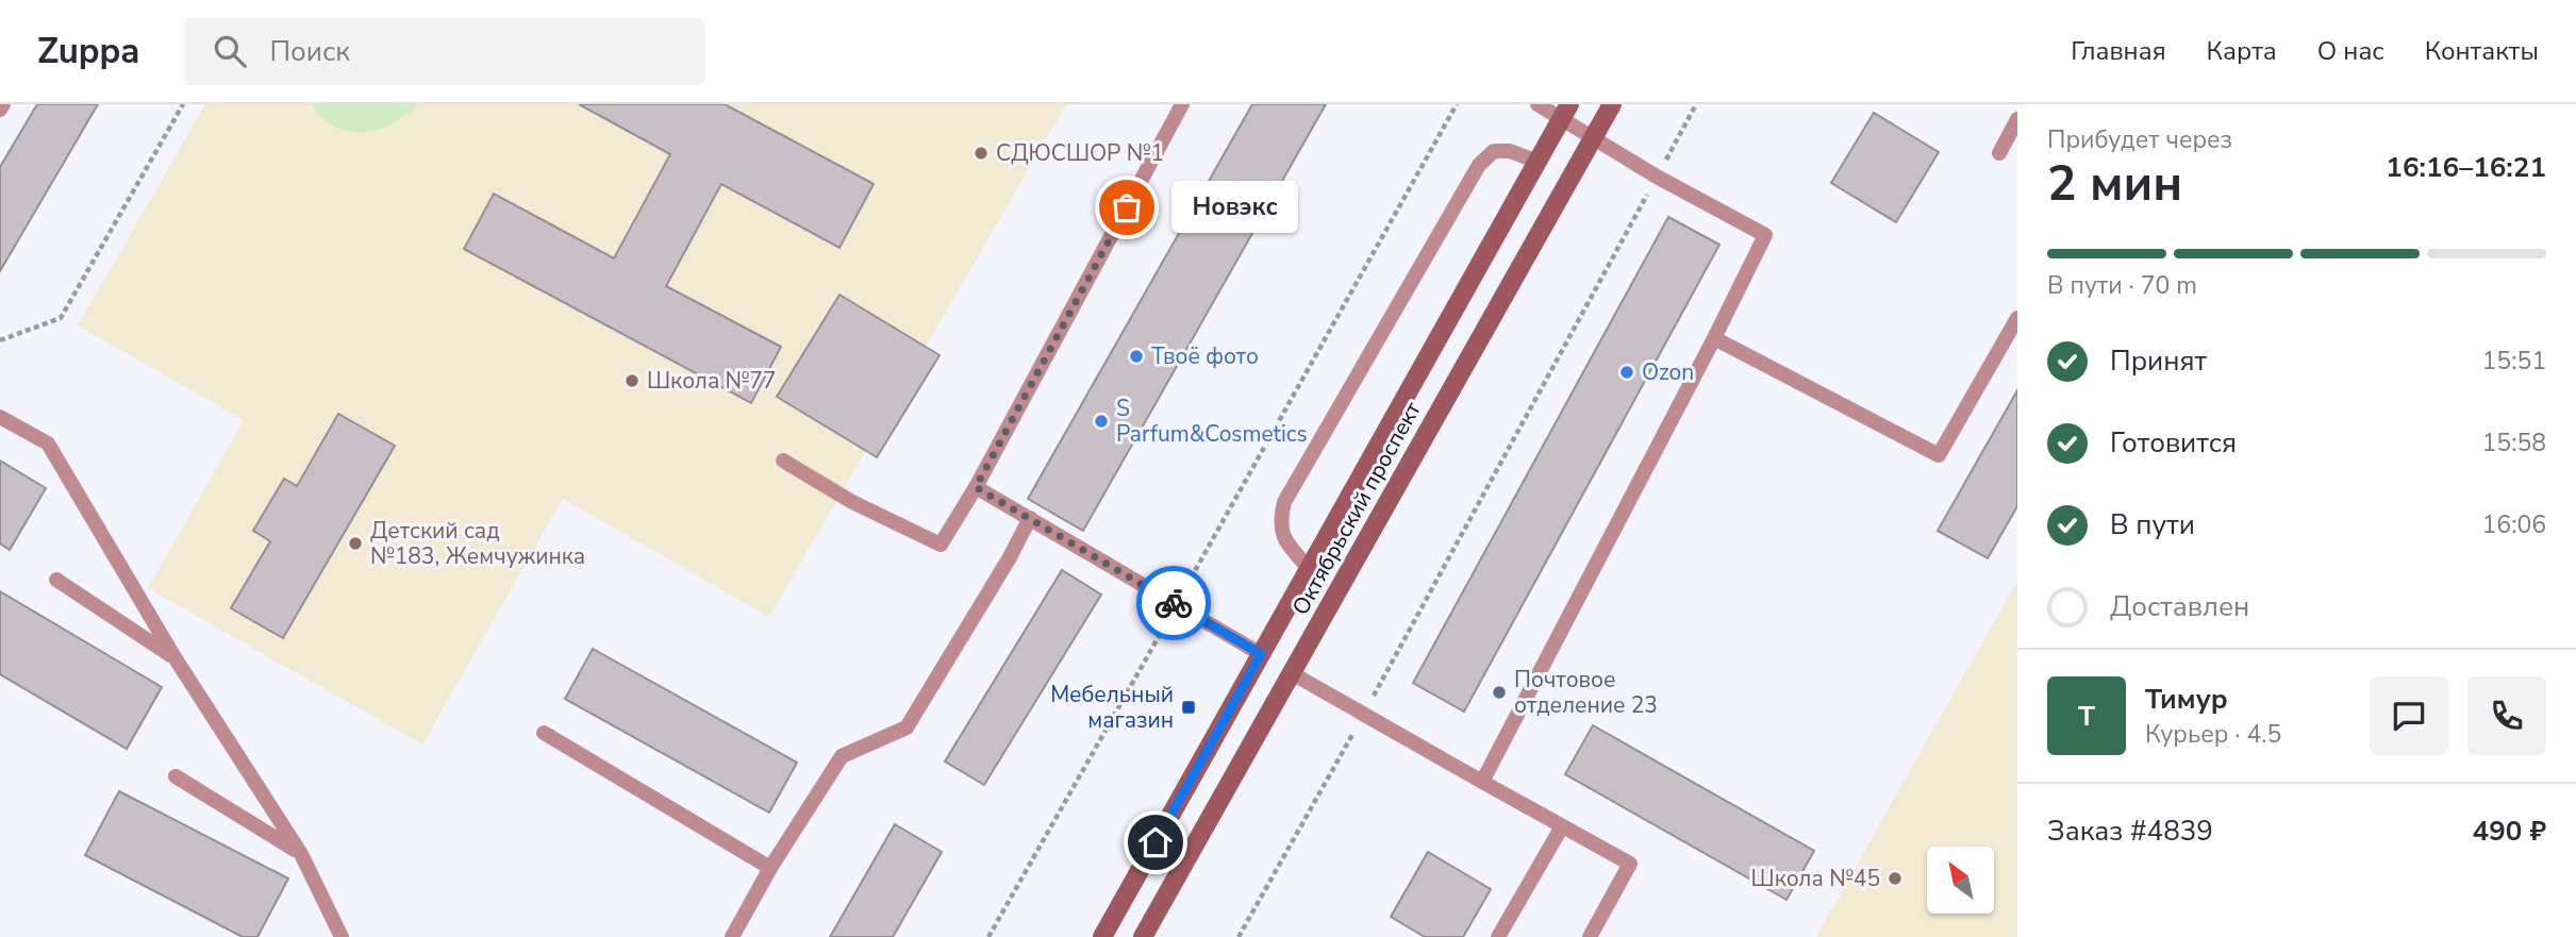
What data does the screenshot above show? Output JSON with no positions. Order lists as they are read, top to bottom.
{
  "streets": {
    "main road": ["Октябрьский проспект"]
  },
  "places": {
    "other": [
      "СДЮСШОР №1",
      "Новэкс",
      "Твоё фото",
      "Ozon",
      "Школа №77",
      "S Parfum&Cosmetics",
      "Детский сад №183, Жемчужинка",
      "Почтовое отделение 23",
      "Школа №45"
    ],
    "transit": ["Мебельный магазин"]
  },
  "north": "top left",
  "page": {
    "header": "Zuppa",
    "search": "Поиск",
    "nav": [
      "Главная",
      "Карта",
      "О нас",
      "Контакты"
    ],
    "heading": ["2 мин", "Прибудет через", "16:16–16:21"],
    "panel": [
      "Тимур",
      "Курьер · 4.5",
      "Заказ #4839",
      "490 ₽"
    ],
    "bubble": "Новэкс",
    "bar": "В пути · 70 m",
    "list": [
      ["Принят", "15:51"],
      ["Готовится", "15:58"],
      ["В пути", "16:06"],
      "Доставлен"
    ],
    "round": "Т"
  }
}
